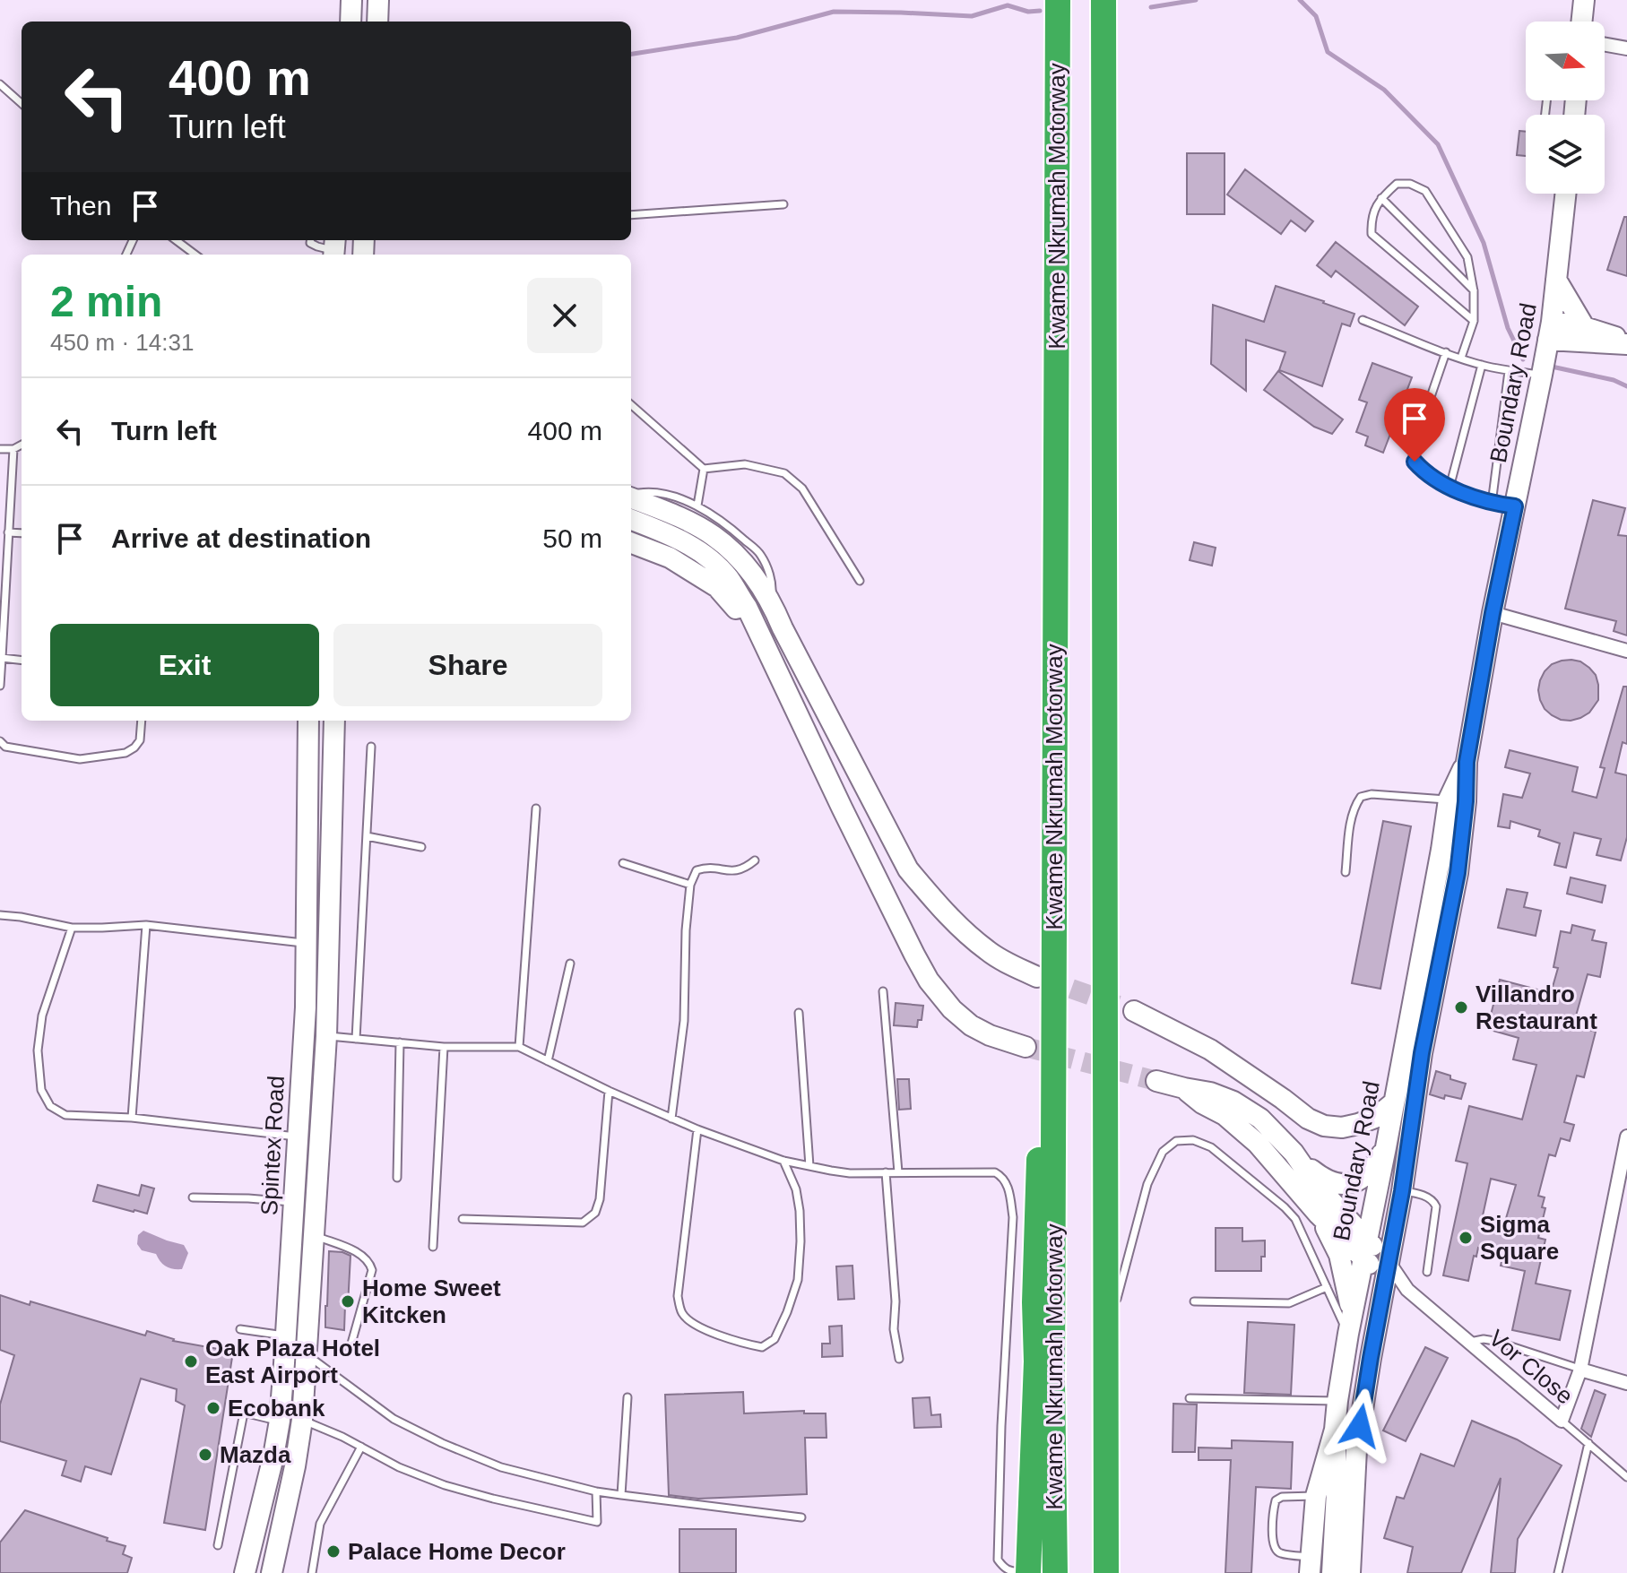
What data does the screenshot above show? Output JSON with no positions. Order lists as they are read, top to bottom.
{
  "streets": {
    "highway": ["Kwame Nkrumah Motorway"],
    "main road": ["Boundary Road", "Spintex Road"],
    "street": ["Vor Close"]
  },
  "crossings": [
    ["Boundary Road", "Vor Close"]
  ],
  "places": [
    "Villandro Restaurant",
    "Sigma Square",
    "Home Sweet Kitcken",
    "Oak Plaza Hotel East Airport",
    "Ecobank",
    "Mazda",
    "Palace Home Decor"
  ],
  "north": "right",
  "page": {
    "turn": ["400 m", "Turn left"],
    "then": "Then",
    "heading": ["2 min", "450 m · 14:31"],
    "list": [
      {
        "name": "Turn left",
        "value": "400 m"
      },
      {
        "name": "Arrive at destination",
        "value": "50 m"
      }
    ],
    "buttons": ["Exit", "Share"]
  }
}
